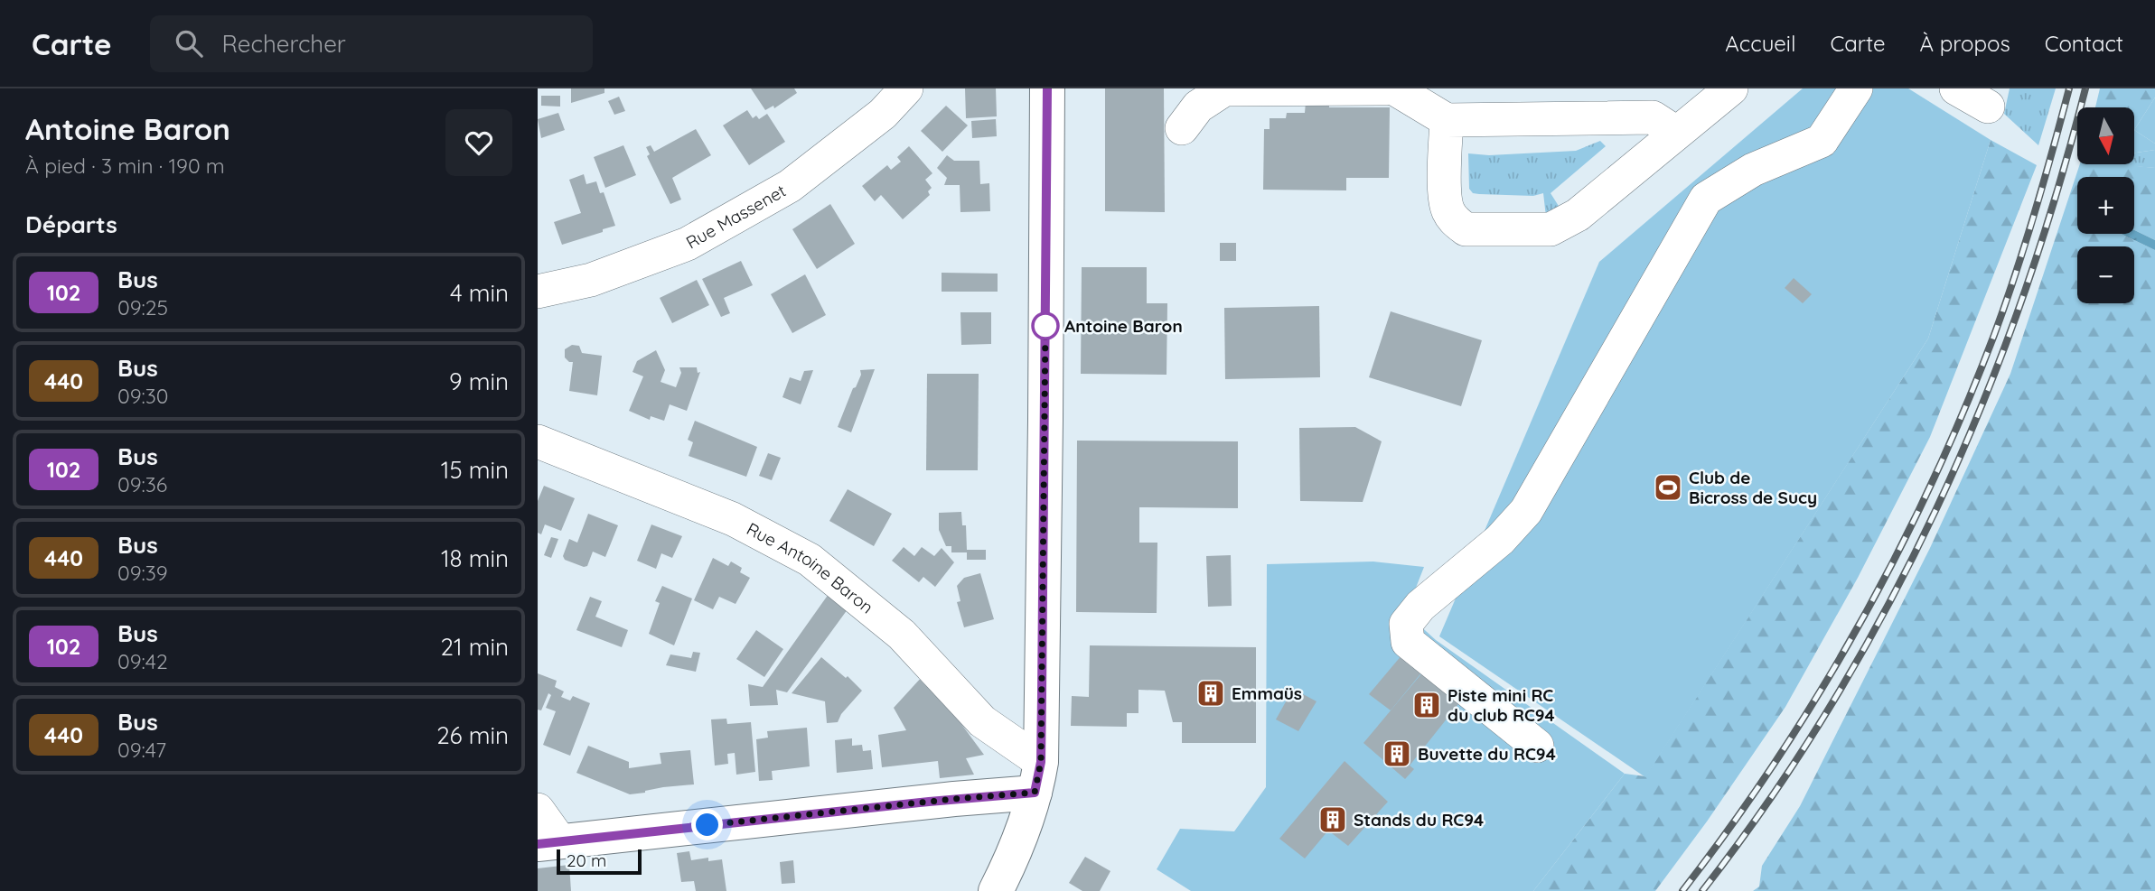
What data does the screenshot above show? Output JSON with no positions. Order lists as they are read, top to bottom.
{
  "streets": {
    "street": ["Rue Massenet", "Rue Antoine Baron"]
  },
  "places": {
    "other": ["Antoine Baron"],
    "sports": ["Club de Bicross de Sucy"],
    "building": [
      "Emmaüs",
      "Piste mini RC du club RC94",
      "Buvette du RC94",
      "Stands du RC94"
    ]
  },
  "lines": ["bus line 102"],
  "scale_bar": "20 m",
  "north": "bottom",
  "page": {
    "header": "Carte",
    "search": "Rechercher",
    "nav": [
      "Accueil",
      "Carte",
      "À propos",
      "Contact"
    ],
    "heading": [
      ["Antoine Baron", "À pied · 3 min · 190 m"],
      "Départs"
    ],
    "map_buttons": ["+", "−"],
    "list": [
      {
        "mark": "102",
        "name": "Bus",
        "note": "09:25",
        "value": "4 min"
      },
      {
        "mark": "440",
        "name": "Bus",
        "note": "09:30",
        "value": "9 min"
      },
      {
        "mark": "102",
        "name": "Bus",
        "note": "09:36",
        "value": "15 min"
      },
      {
        "mark": "440",
        "name": "Bus",
        "note": "09:39",
        "value": "18 min"
      },
      {
        "mark": "102",
        "name": "Bus",
        "note": "09:42",
        "value": "21 min"
      },
      {
        "mark": "440",
        "name": "Bus",
        "note": "09:47",
        "value": "26 min"
      }
    ],
    "scale": "20 m"
  }
}
